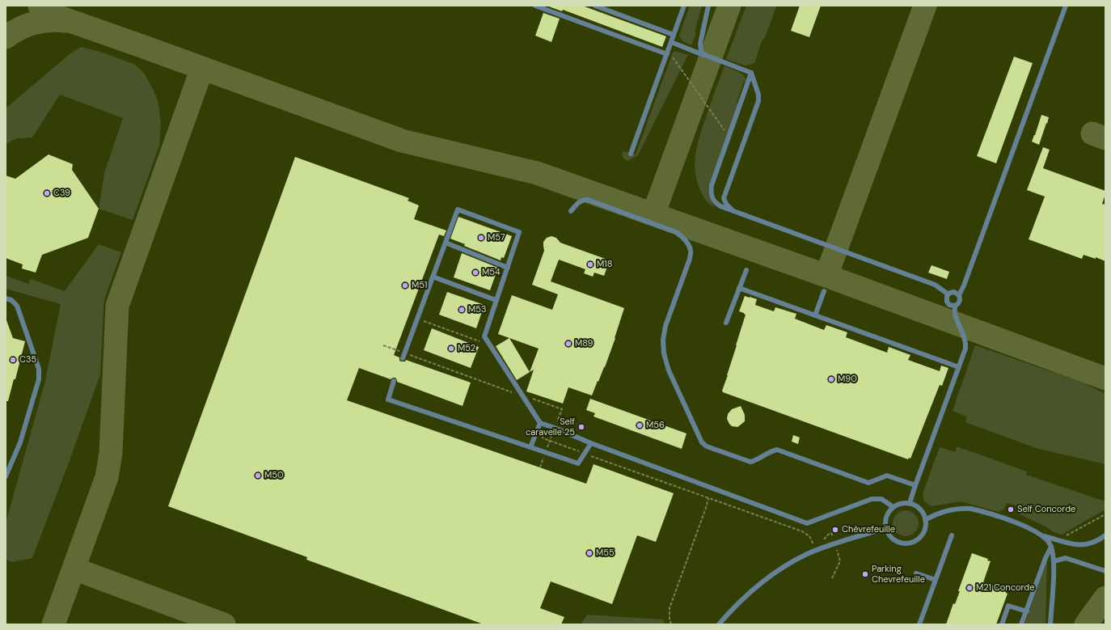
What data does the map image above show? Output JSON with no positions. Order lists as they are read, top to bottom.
{
  "places": [
    "C39",
    "M57",
    "M18",
    "M54",
    "M51",
    "M53",
    "M89",
    "M52",
    "C35",
    "M90",
    "M56",
    "Self caravelle 25",
    "M50",
    "Self Concorde",
    "Chèvrefeuille",
    "M55",
    "Parking Chevrefeuille",
    "M21 Concorde"
  ]
}
